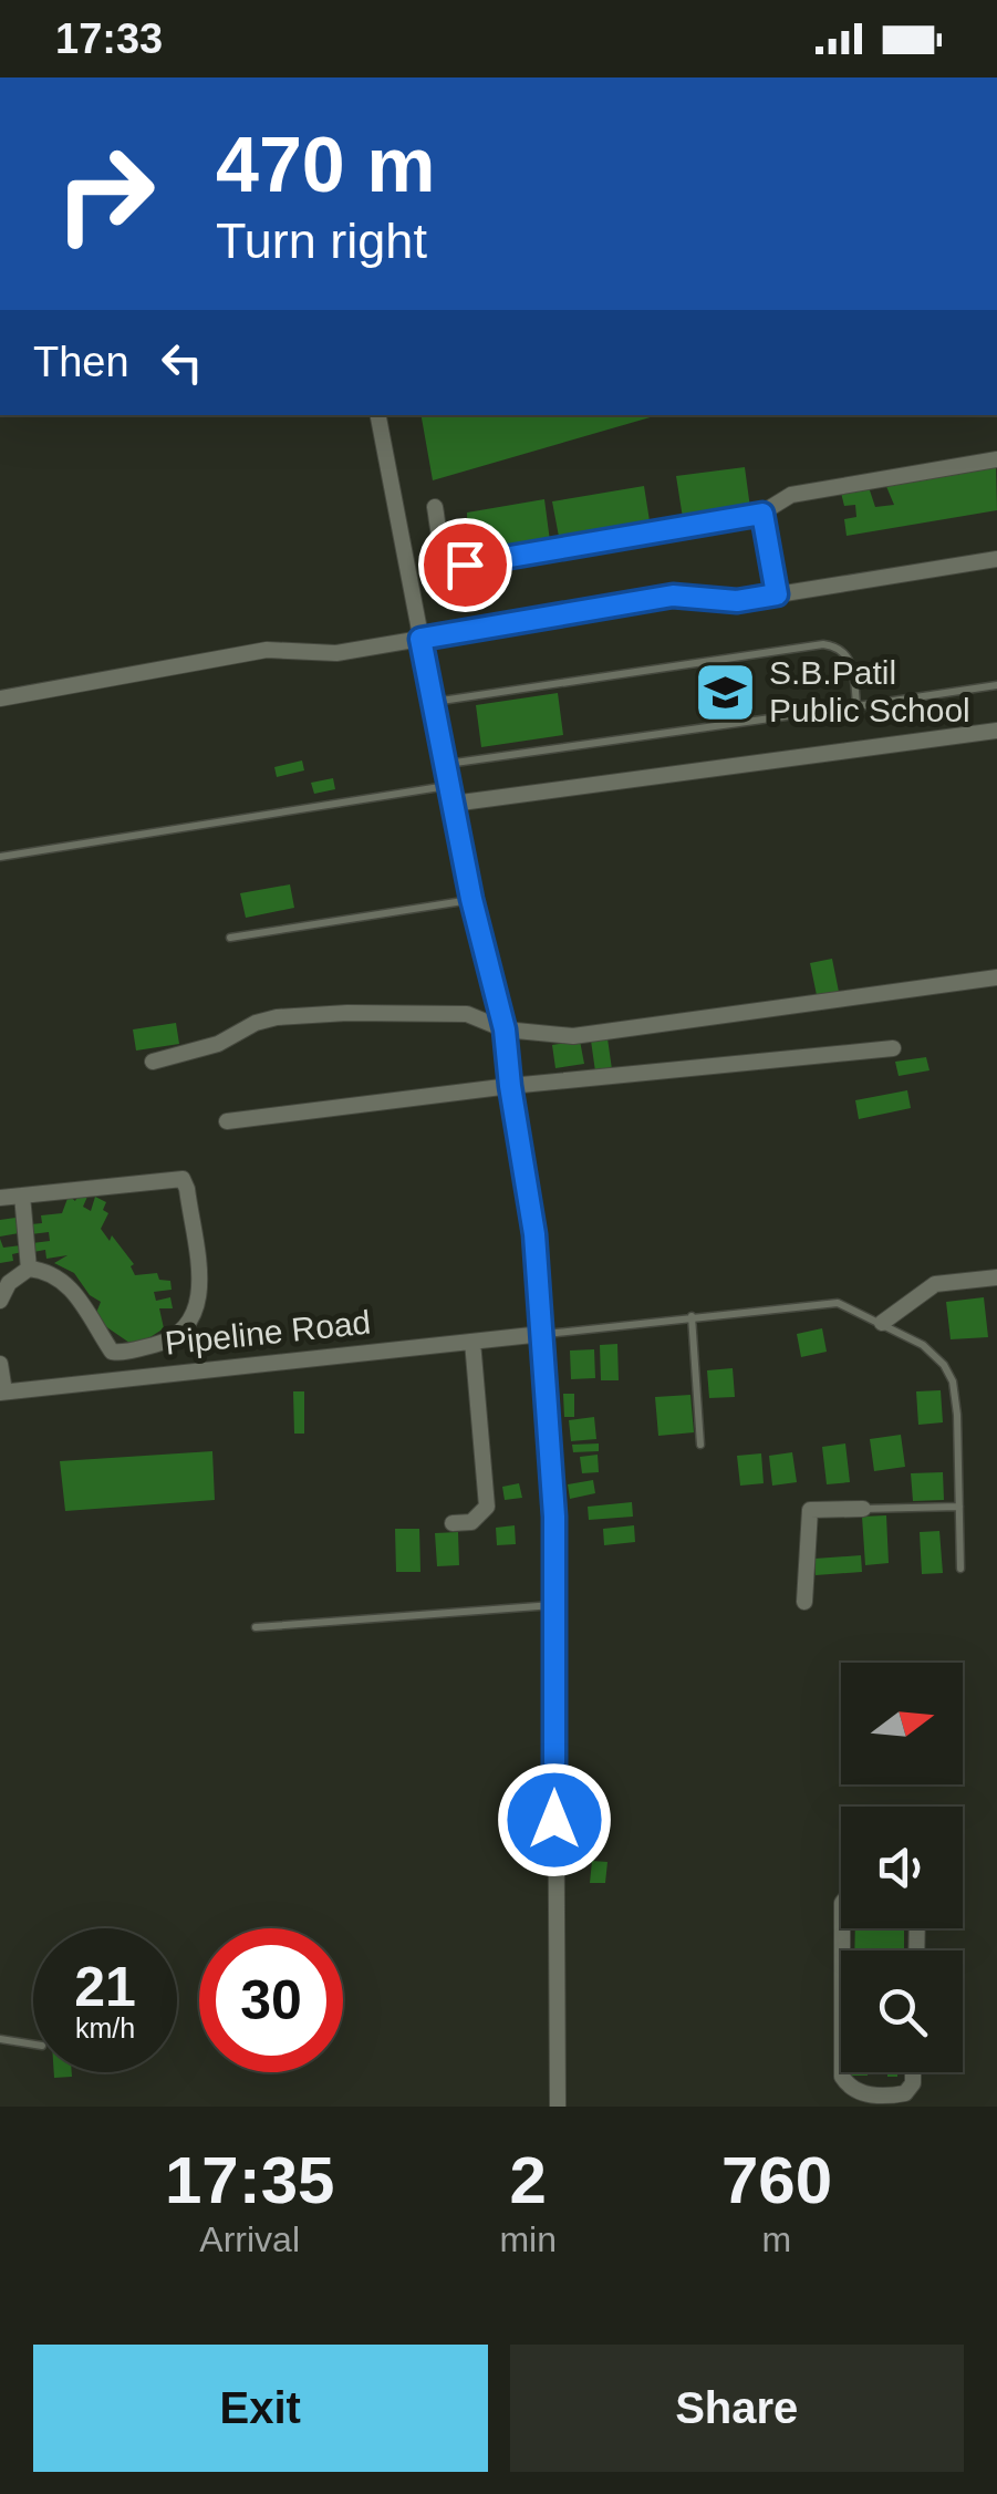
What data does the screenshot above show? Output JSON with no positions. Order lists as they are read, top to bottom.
{
  "streets": {
    "street": ["Pipeline Road"]
  },
  "places": {
    "school or university": ["S.B.Patil Public School"]
  },
  "north": "right",
  "page": {
    "status": "17:33",
    "turn": ["470 m", "Turn right"],
    "then": "Then",
    "speed": "21 km/h",
    "limit": "30",
    "eta": [
      "17:35",
      "Arrival",
      "2",
      "min",
      "760",
      "m"
    ],
    "buttons": ["Exit", "Share"]
  }
}
